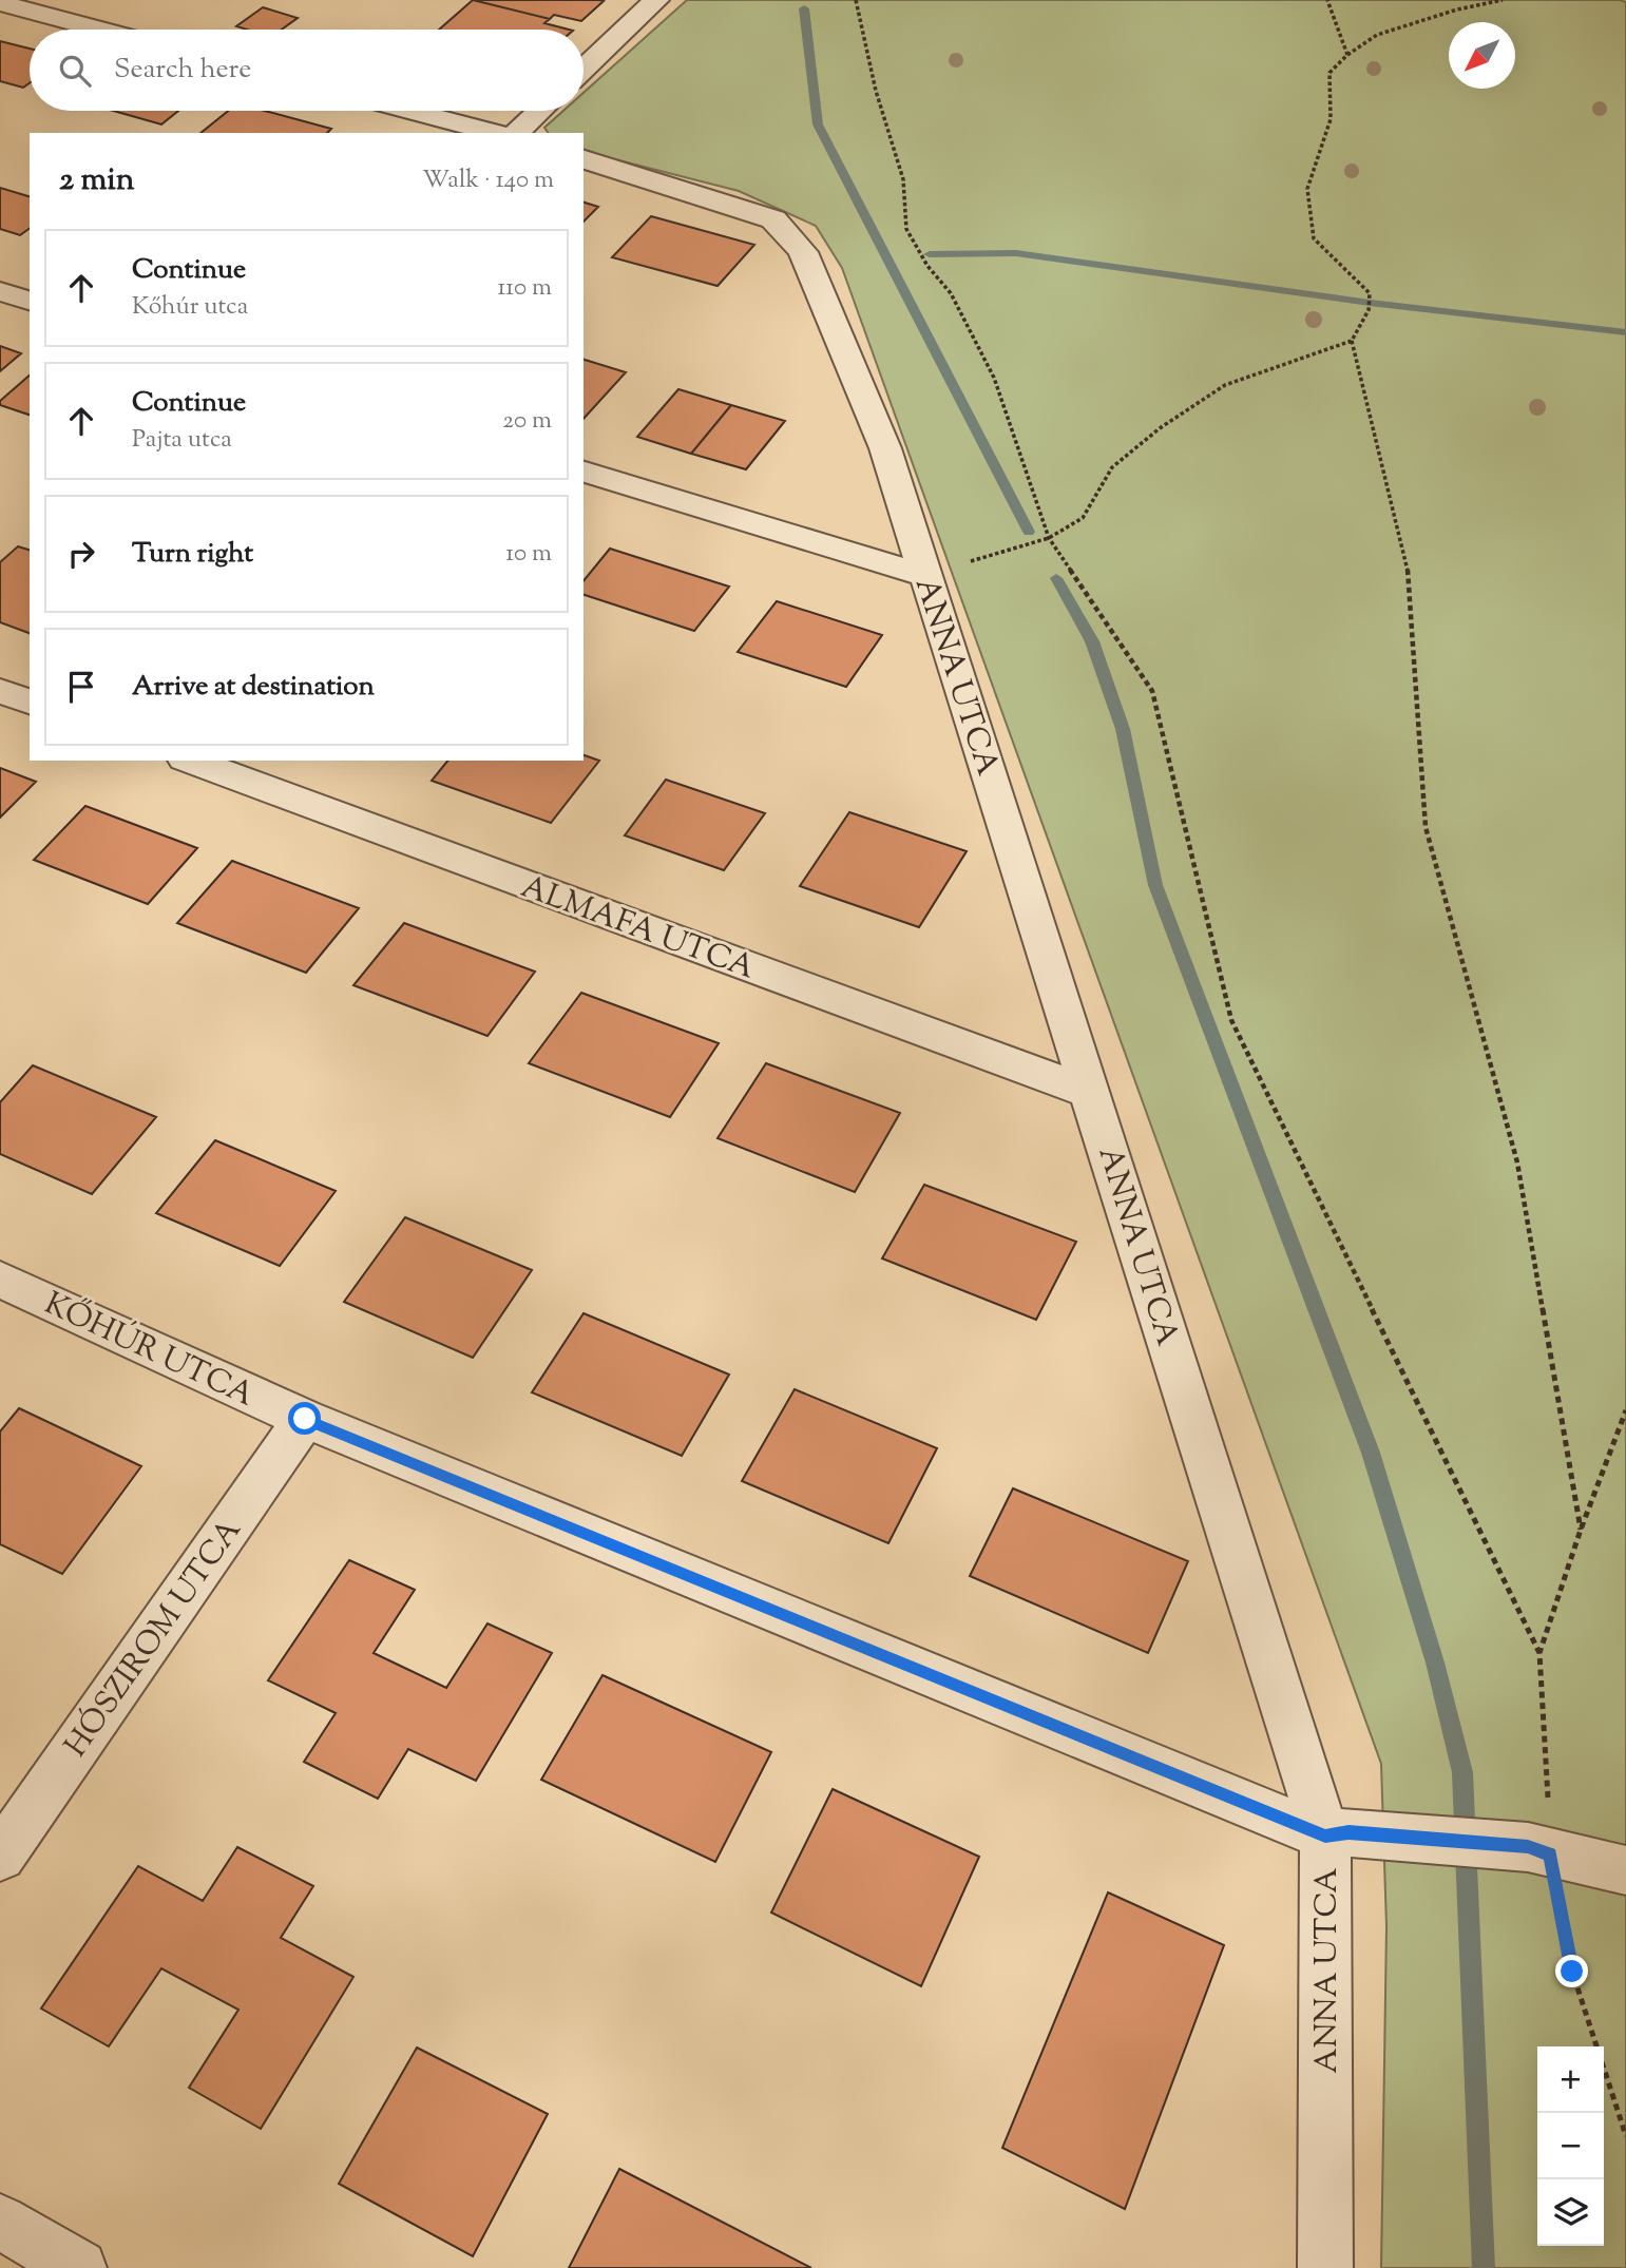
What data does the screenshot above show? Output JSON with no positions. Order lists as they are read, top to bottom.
{
  "streets": {
    "street": [
      "ANNA UTCA",
      "ALMAFA UTCA",
      "KŐHÚR UTCA",
      "HÓSZIROM UTCA"
    ]
  },
  "crossings": [
    ["ANNA UTCA", "ALMAFA UTCA"],
    ["ANNA UTCA", "KŐHÚR UTCA"],
    ["KŐHÚR UTCA", "HÓSZIROM UTCA"]
  ],
  "north": "bottom left",
  "page": {
    "search": "Search here",
    "heading": ["2 min", "Walk · 140 m"],
    "list": [
      ["Continue", "Kőhúr utca", "110 m"],
      ["Continue", "Pajta utca", "20 m"],
      ["Turn right", "10 m"],
      "Arrive at destination"
    ],
    "map_buttons": ["+", "−"]
  }
}
